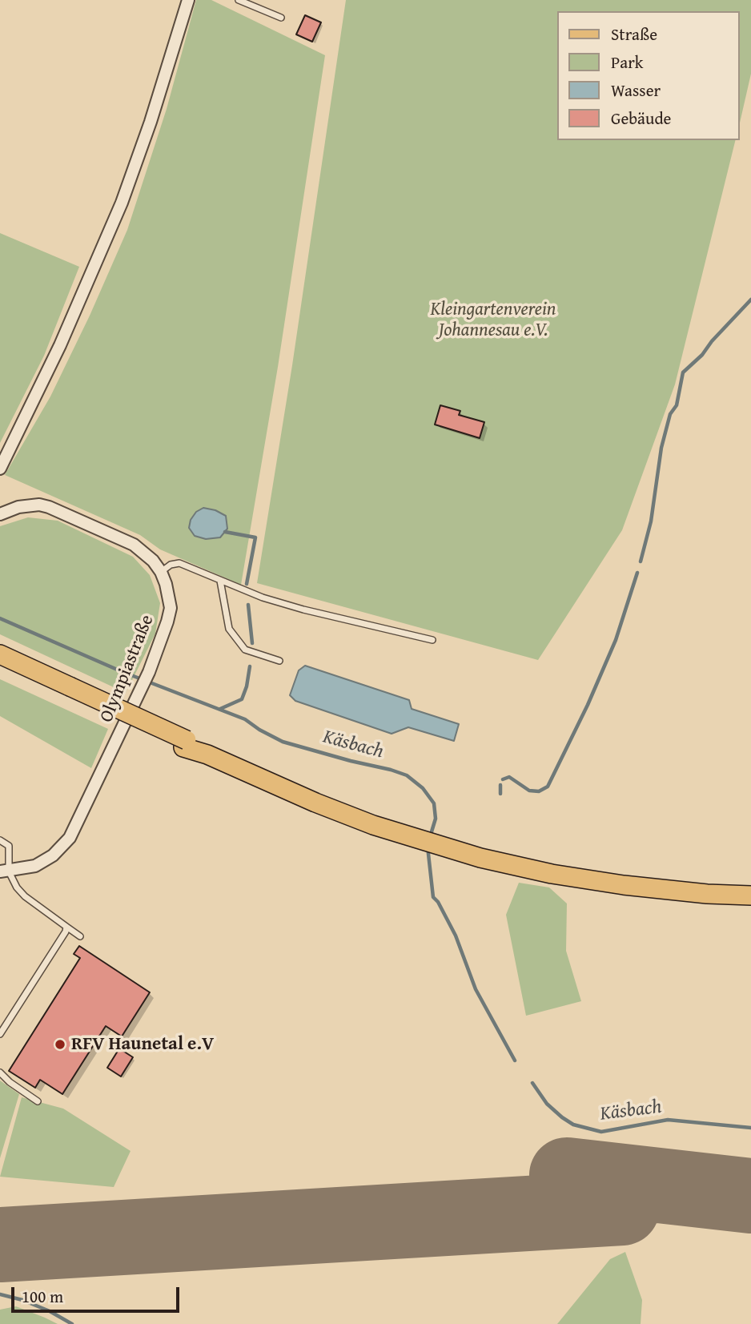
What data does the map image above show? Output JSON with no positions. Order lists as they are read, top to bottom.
{
  "streets": {
    "street": ["Olympiastraße"]
  },
  "water": ["Käsbach"],
  "parks": ["Kleingartenverein Johannesau e.V."],
  "places": ["RFV Haunetal e.V"],
  "legend": [
    "Straße",
    "Park",
    "Wasser",
    "Gebäude"
  ],
  "scale_bar": "100 m"
}
